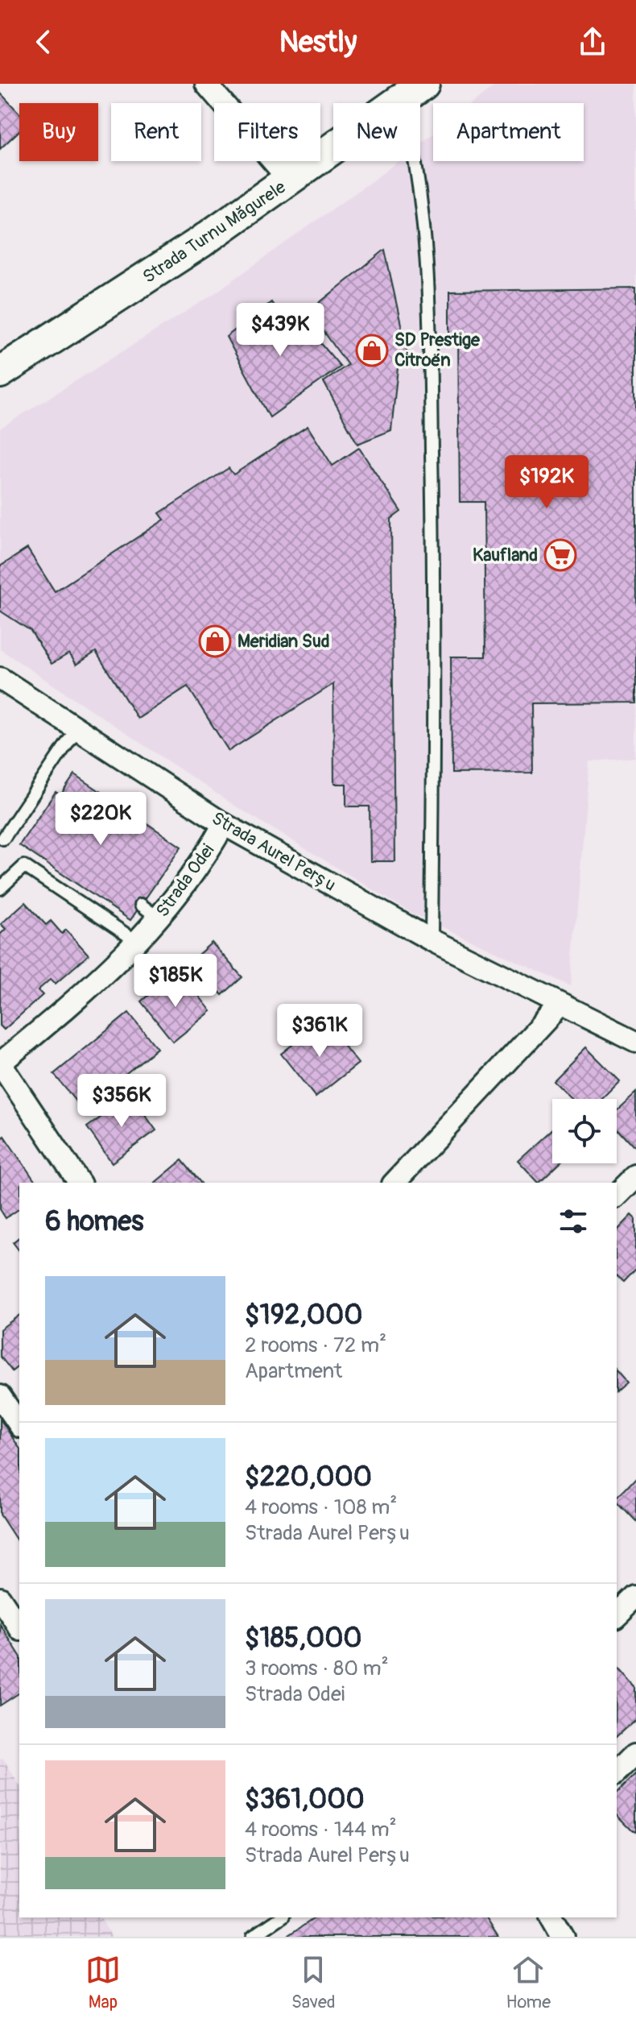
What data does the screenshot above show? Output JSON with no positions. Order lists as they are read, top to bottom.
{
  "streets": {
    "main road": ["Strada Turnu Măgurele"],
    "street": ["Strada Aurel Perșu", "Strada Odei"]
  },
  "crossings": [
    ["Strada Aurel Perșu", "Strada Odei"]
  ],
  "places": {
    "shop": ["SD Prestige Citroën", "Meridian Sud"],
    "supermarket": ["Kaufland"]
  },
  "page": {
    "header": "Nestly",
    "chip": [
      "Buy",
      "Rent",
      "Filters",
      "New",
      "Apartment"
    ],
    "price": [
      "$439K",
      "$192K",
      "$220K",
      "$185K",
      "$361K",
      "$356K"
    ],
    "heading": "6 homes",
    "list": [
      {
        "name": "$192,000",
        "note": "2 rooms · 72 m² · Apartment"
      },
      {
        "name": "$220,000",
        "note": "4 rooms · 108 m² · Strada Aurel Perșu"
      },
      {
        "name": "$185,000",
        "note": "3 rooms · 80 m² · Strada Odei"
      },
      {
        "name": "$361,000",
        "note": "4 rooms · 144 m² · Strada Aurel Perșu"
      }
    ],
    "tabs": ["Map", "Saved", "Home"]
  }
}
